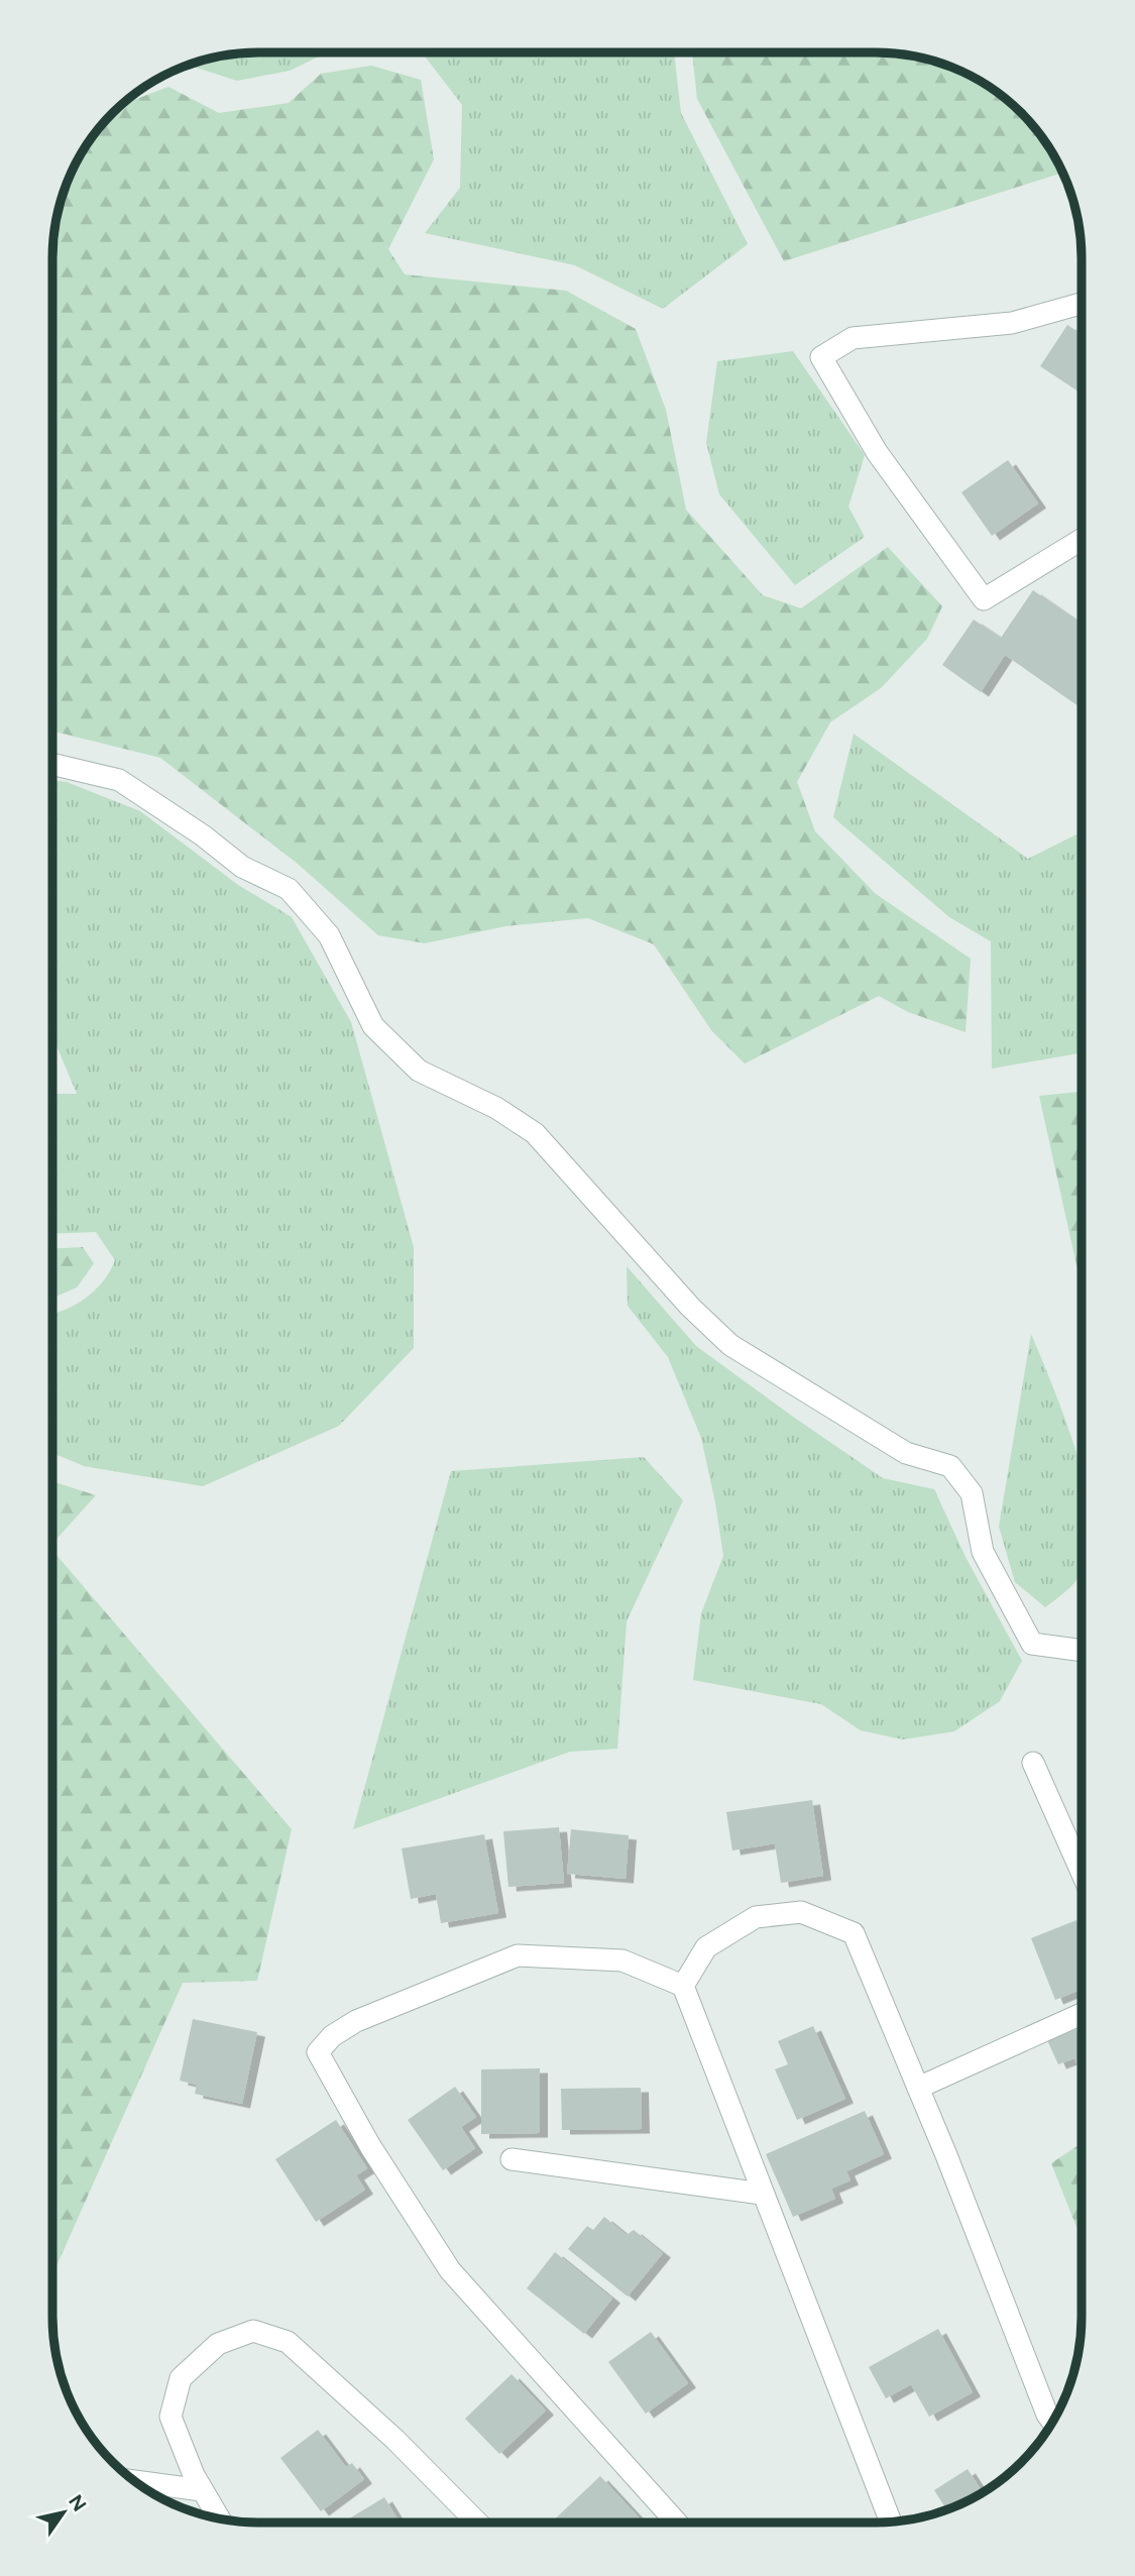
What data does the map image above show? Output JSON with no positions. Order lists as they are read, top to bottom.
{
  "north": "top right"
}
